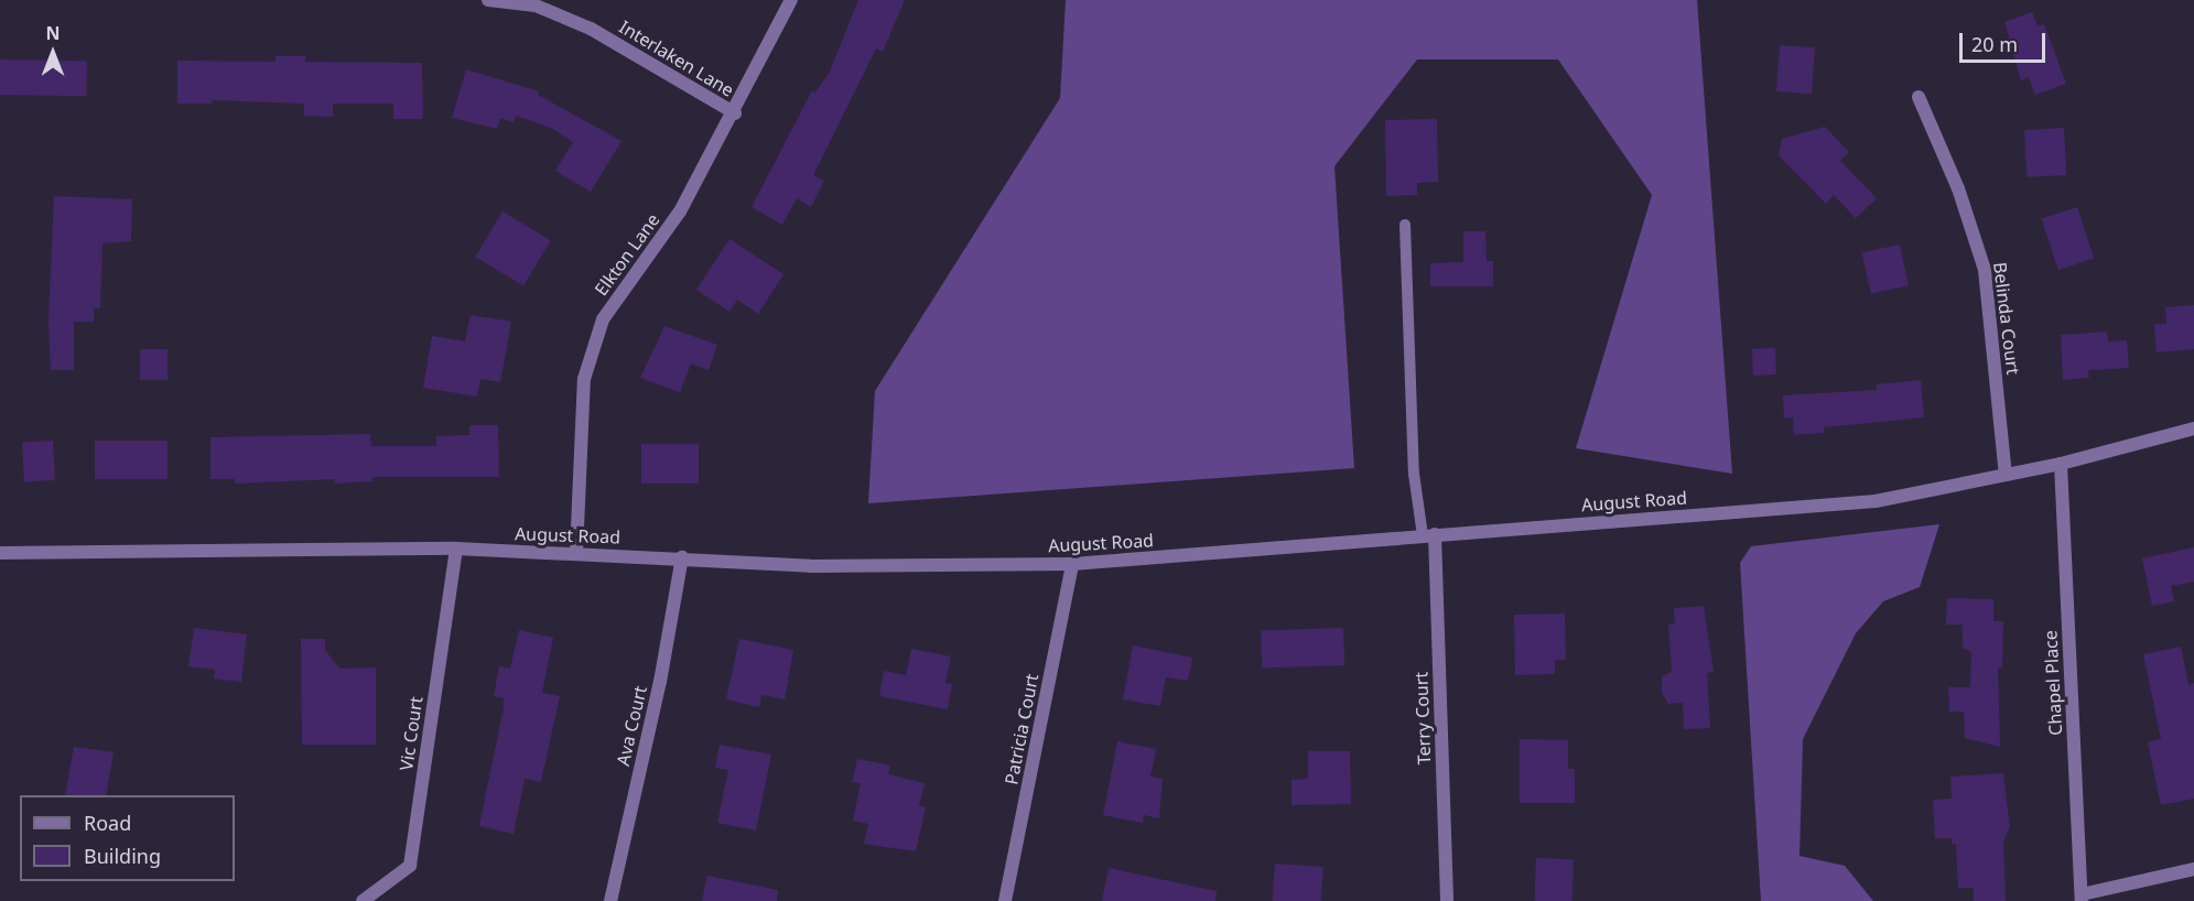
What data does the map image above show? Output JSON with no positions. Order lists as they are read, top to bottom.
{
  "streets": {
    "street": [
      "Interlaken Lane",
      "Elkton Lane",
      "Belinda Court",
      "August Road",
      "Chapel Place",
      "Terry Court",
      "Ava Court",
      "Patricia Court",
      "Vic Court"
    ]
  },
  "crossings": [
    ["Interlaken Lane", "Elkton Lane"],
    ["Elkton Lane", "August Road"],
    ["Belinda Court", "August Road"],
    ["August Road", "Chapel Place"],
    ["August Road", "Terry Court"],
    ["August Road", "Ava Court"],
    ["August Road", "Patricia Court"],
    ["August Road", "Vic Court"]
  ],
  "legend": ["Road", "Building"],
  "scale_bar": "20 m",
  "north": "top"
}
